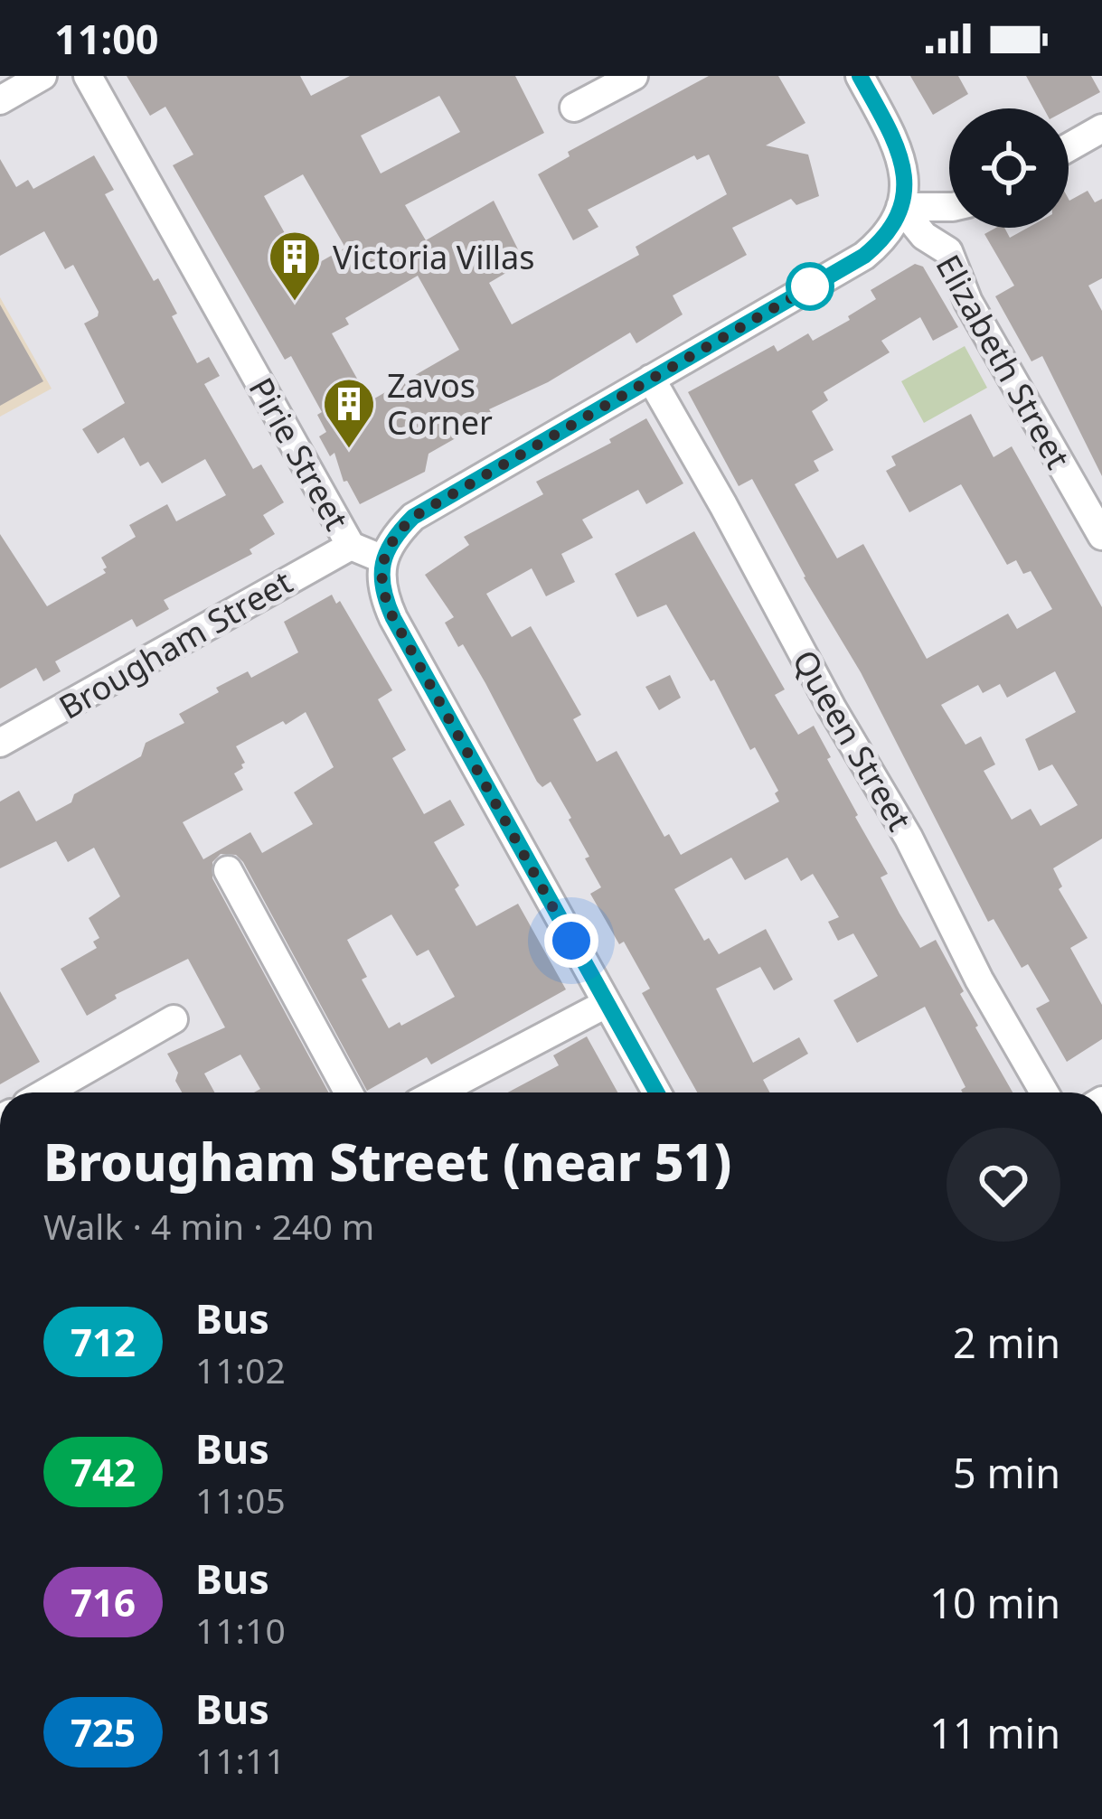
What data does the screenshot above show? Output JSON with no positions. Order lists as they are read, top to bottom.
{
  "streets": {
    "street": [
      "Elizabeth Street",
      "Pirie Street",
      "Brougham Street",
      "Queen Street"
    ]
  },
  "crossings": [
    ["Pirie Street", "Brougham Street"]
  ],
  "places": {
    "building": ["Victoria Villas", "Zavos Corner"]
  },
  "lines": ["bus line 712"],
  "page": {
    "status": "11:00",
    "heading": ["Brougham Street (near 51)", "Walk · 4 min · 240 m"],
    "list": [
      {
        "mark": "712",
        "name": "Bus",
        "note": "11:02",
        "value": "2 min"
      },
      {
        "mark": "742",
        "name": "Bus",
        "note": "11:05",
        "value": "5 min"
      },
      {
        "mark": "716",
        "name": "Bus",
        "note": "11:10",
        "value": "10 min"
      },
      {
        "mark": "725",
        "name": "Bus",
        "note": "11:11",
        "value": "11 min"
      }
    ]
  }
}
